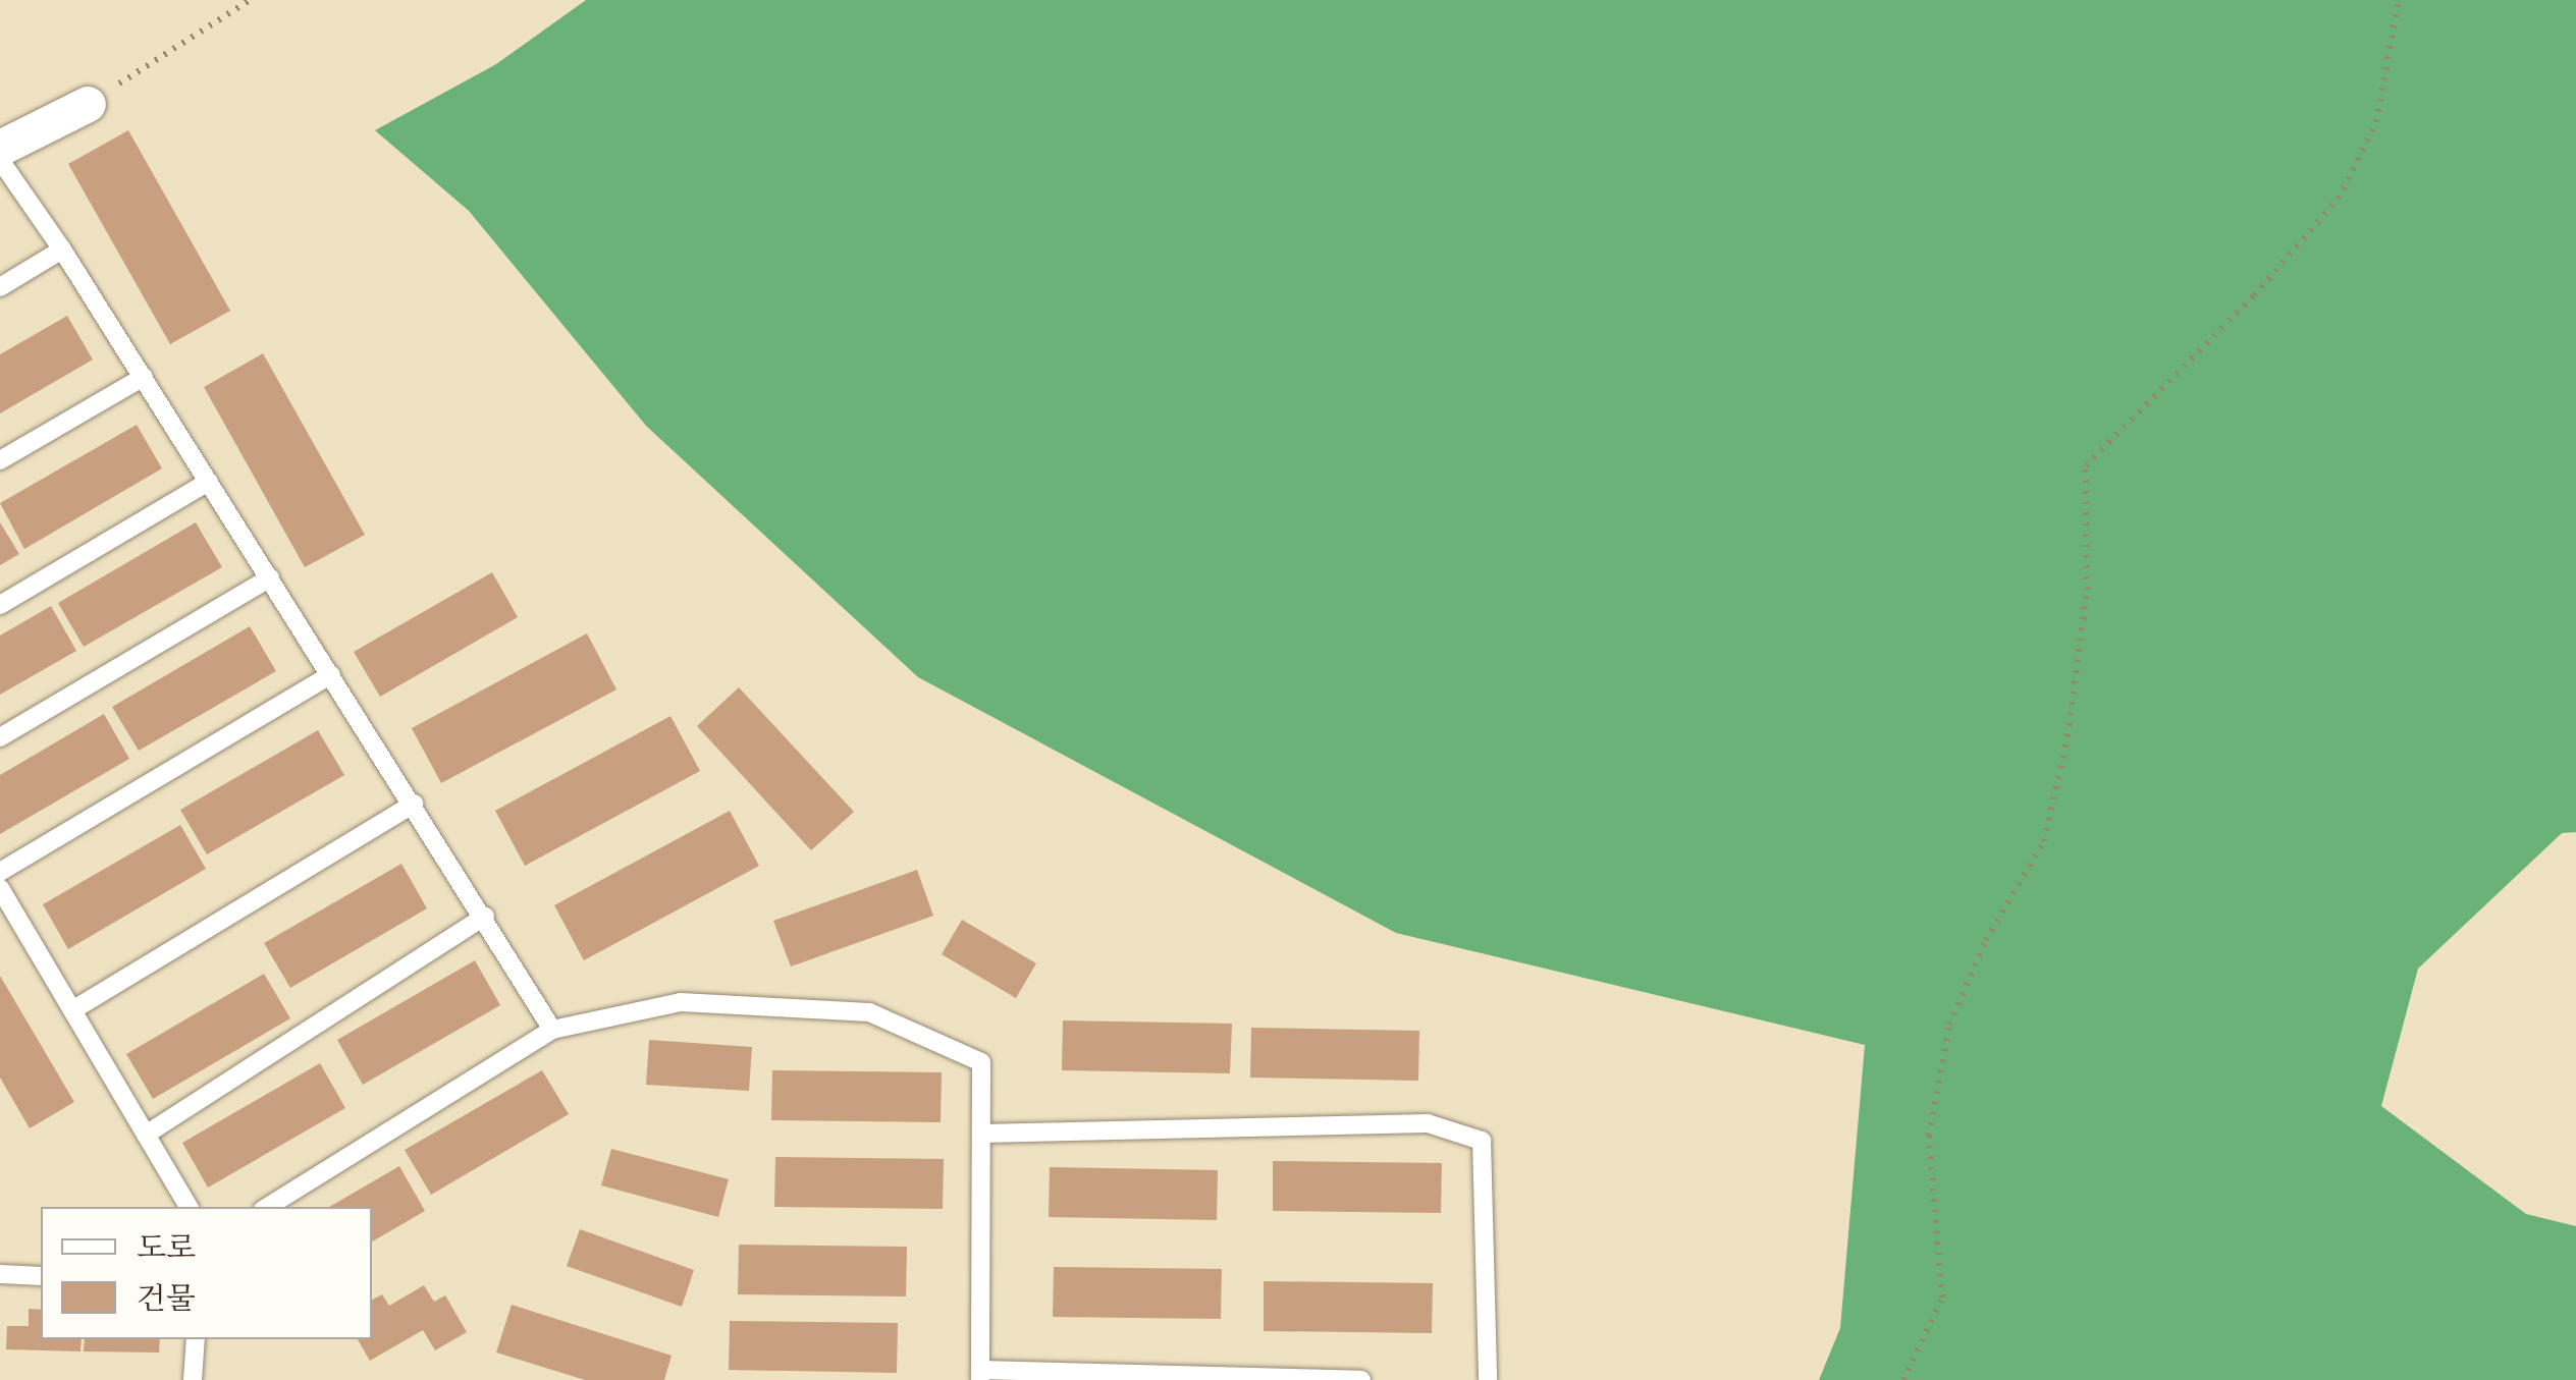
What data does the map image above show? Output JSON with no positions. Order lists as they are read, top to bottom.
{
  "legend": ["도로", "건물"]
}
